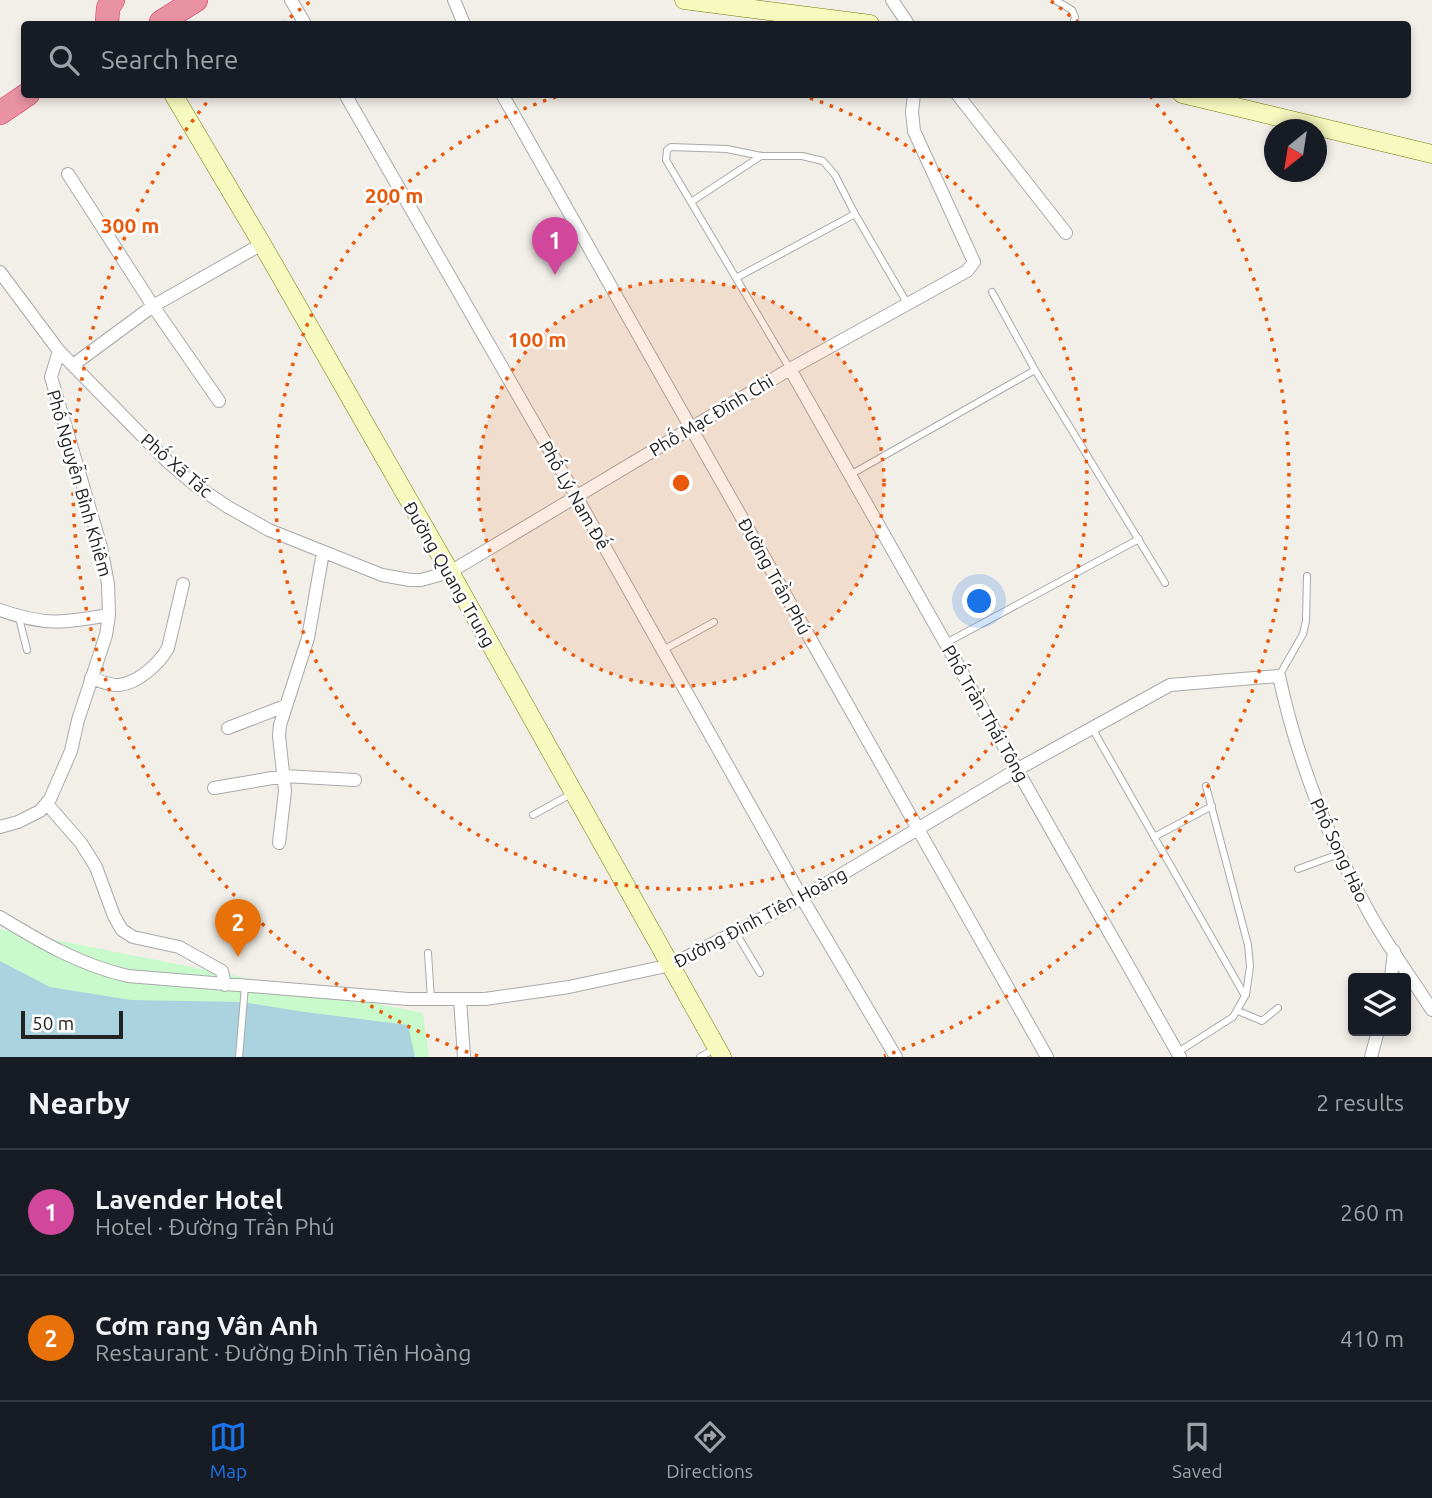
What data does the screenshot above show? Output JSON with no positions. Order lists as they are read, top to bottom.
{
  "streets": {
    "main road": ["Đường Quang Trung"],
    "street": [
      "Phố Mạc Đĩnh Chi",
      "Phố Xã Tắc",
      "Phố Nguyễn Bỉnh Khiêm",
      "Phố Lý Nam Đế",
      "Đường Trần Phú",
      "Phố Trần Thái Tông",
      "Phố Song Hào",
      "Đường Đinh Tiên Hoàng"
    ]
  },
  "crossings": [
    ["Phố Mạc Đĩnh Chi", "Phố Xã Tắc"],
    ["Phố Mạc Đĩnh Chi", "Phố Lý Nam Đế"],
    ["Phố Mạc Đĩnh Chi", "Đường Quang Trung"],
    ["Phố Mạc Đĩnh Chi", "Đường Trần Phú"],
    ["Phố Mạc Đĩnh Chi", "Phố Trần Thái Tông"],
    ["Phố Xã Tắc", "Phố Nguyễn Bỉnh Khiêm"],
    ["Phố Xã Tắc", "Đường Quang Trung"],
    ["Phố Lý Nam Đế", "Đường Đinh Tiên Hoàng"],
    ["Đường Quang Trung", "Đường Đinh Tiên Hoàng"],
    ["Đường Trần Phú", "Đường Đinh Tiên Hoàng"],
    ["Phố Trần Thái Tông", "Đường Đinh Tiên Hoàng"],
    ["Phố Song Hào", "Đường Đinh Tiên Hoàng"]
  ],
  "scale_bar": "50 m",
  "north": "bottom left",
  "page": {
    "search": "Search here",
    "pins": ["1", "2"],
    "scale": "50 m",
    "heading": ["Nearby", "2 results"],
    "list": [
      {
        "mark": "1",
        "name": "Lavender Hotel",
        "note": "Hotel · Đường Trần Phú",
        "value": "260 m"
      },
      {
        "mark": "2",
        "name": "Cơm rang Vân Anh",
        "note": "Restaurant · Đường Đinh Tiên Hoàng",
        "value": "410 m"
      }
    ],
    "nav": ["Map", "Directions", "Saved"]
  },
  "rings": ["200 m", "300 m", "100 m"]
}
